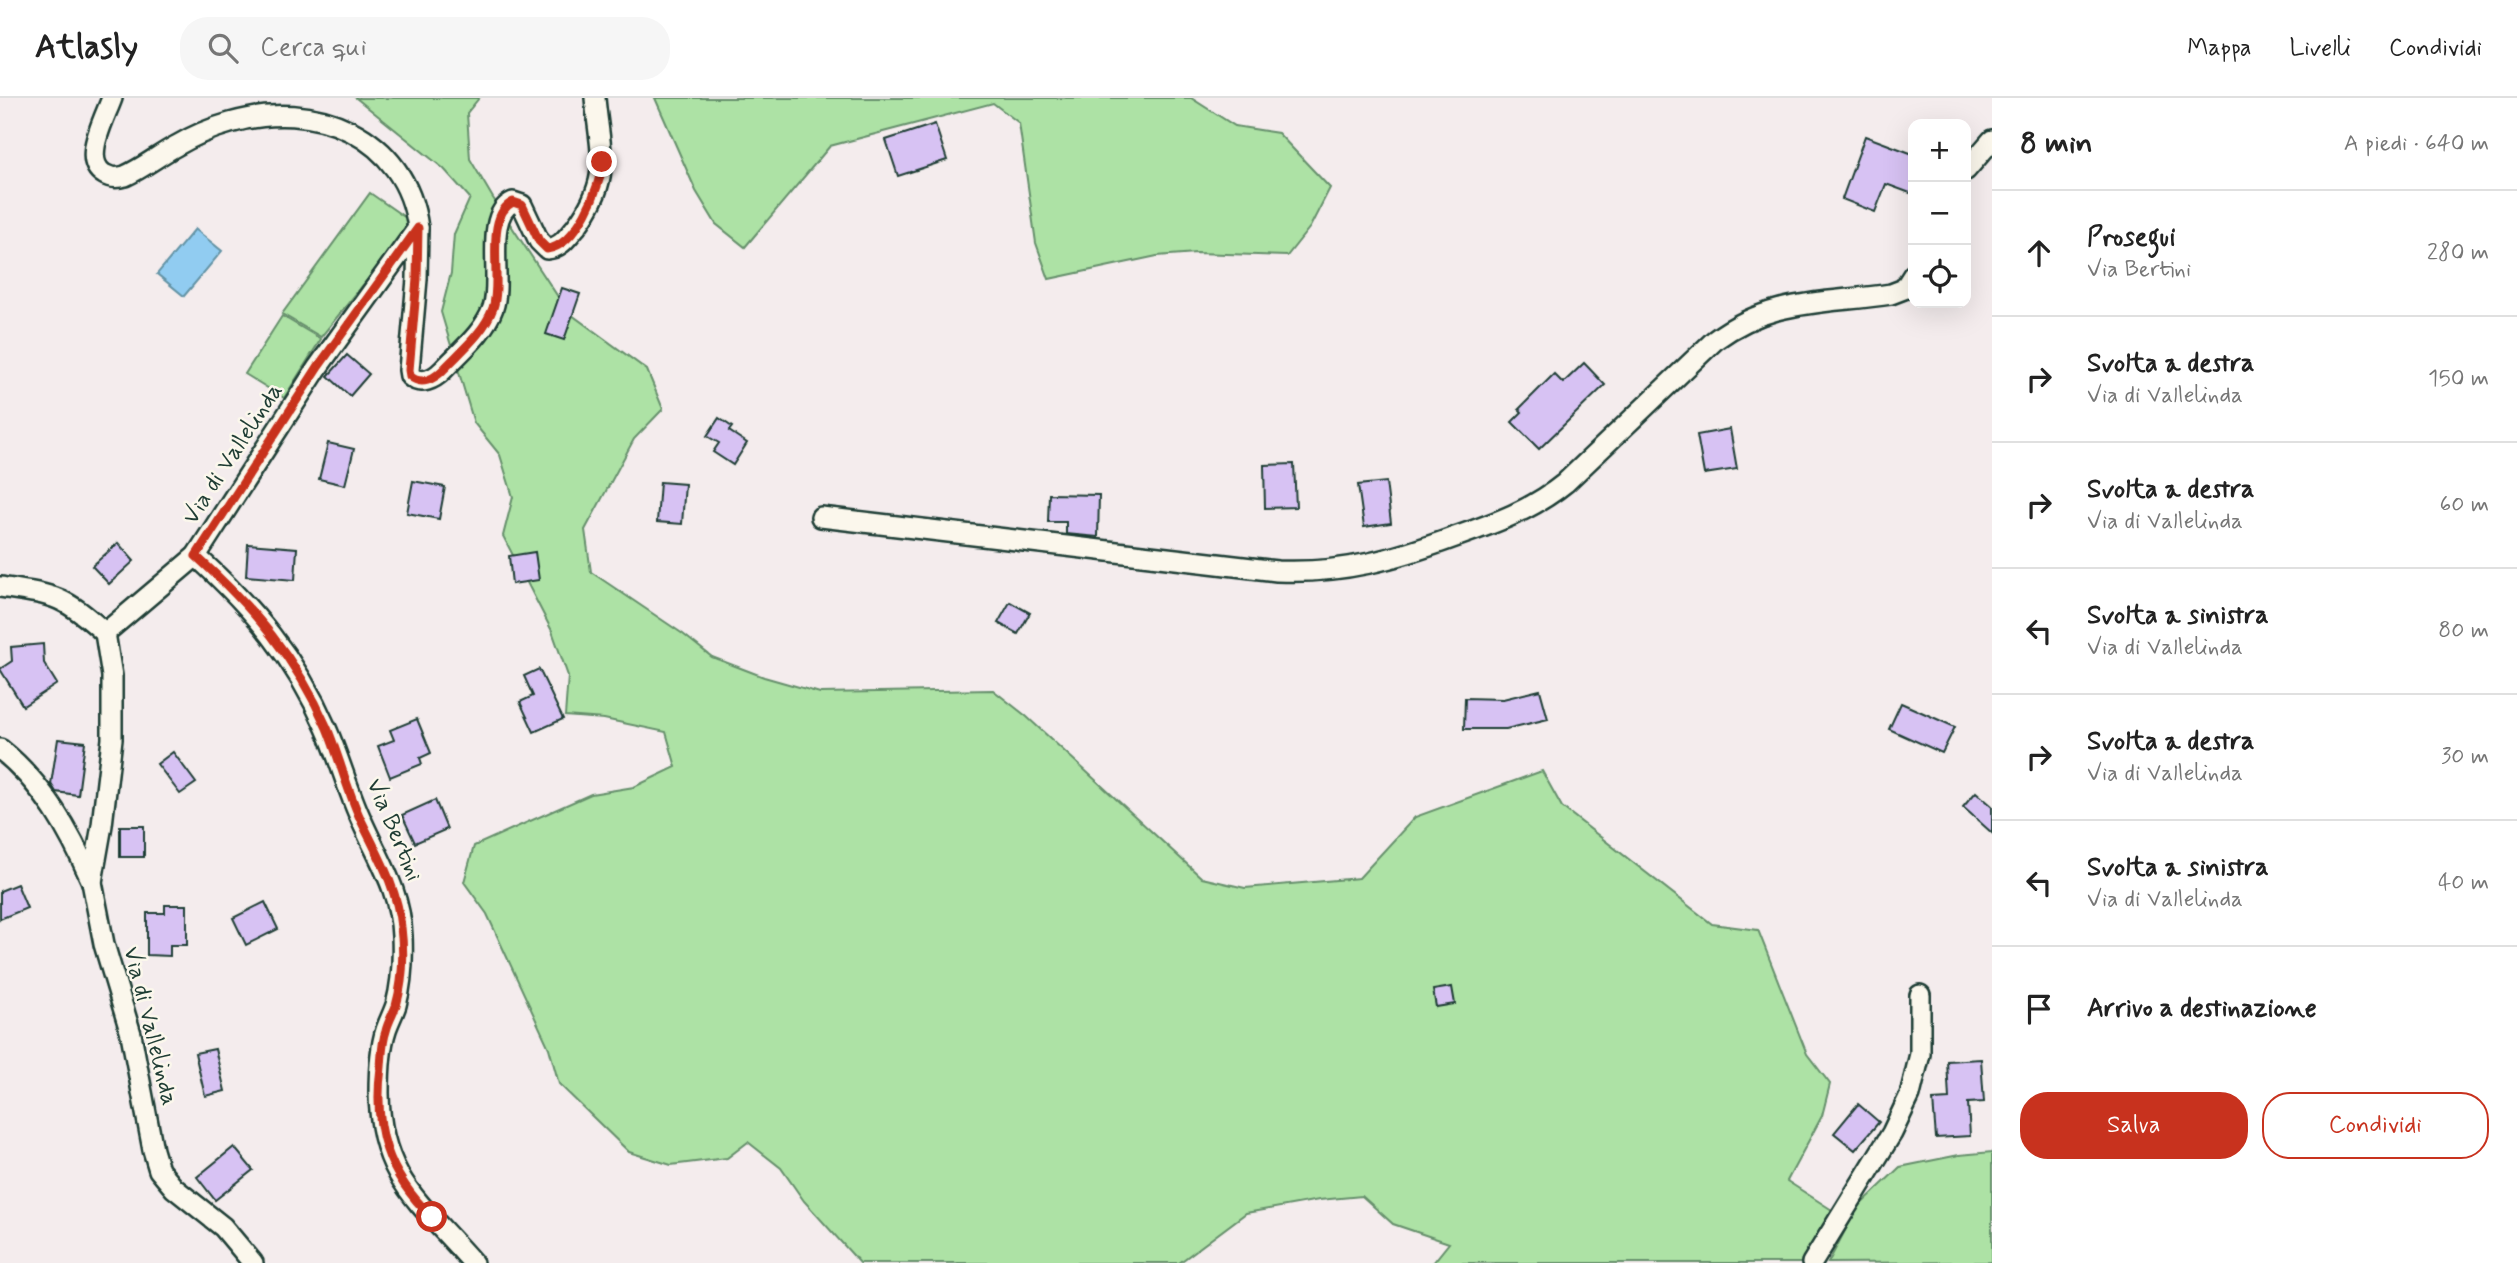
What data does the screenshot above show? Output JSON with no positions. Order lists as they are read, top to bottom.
{
  "streets": {
    "street": ["Via di Vallelinda", "Via Bertini"]
  },
  "crossings": [
    ["Via di Vallelinda", "Via Bertini"]
  ],
  "page": {
    "header": "Atlasly",
    "search": "Cerca qui",
    "nav": ["Mappa", "Livelli", "Condividi"],
    "heading": ["8 min", "A piedi · 640 m"],
    "map_buttons": ["+", "−"],
    "list": [
      ["Prosegui", "Via Bertini", "280 m"],
      ["Svolta a destra", "Via di Vallelinda", "150 m"],
      ["Svolta a destra", "Via di Vallelinda", "60 m"],
      ["Svolta a sinistra", "Via di Vallelinda", "80 m"],
      ["Svolta a destra", "Via di Vallelinda", "30 m"],
      ["Svolta a sinistra", "Via di Vallelinda", "40 m"],
      "Arrivo a destinazione"
    ],
    "buttons": ["Salva", "Condividi"]
  }
}
